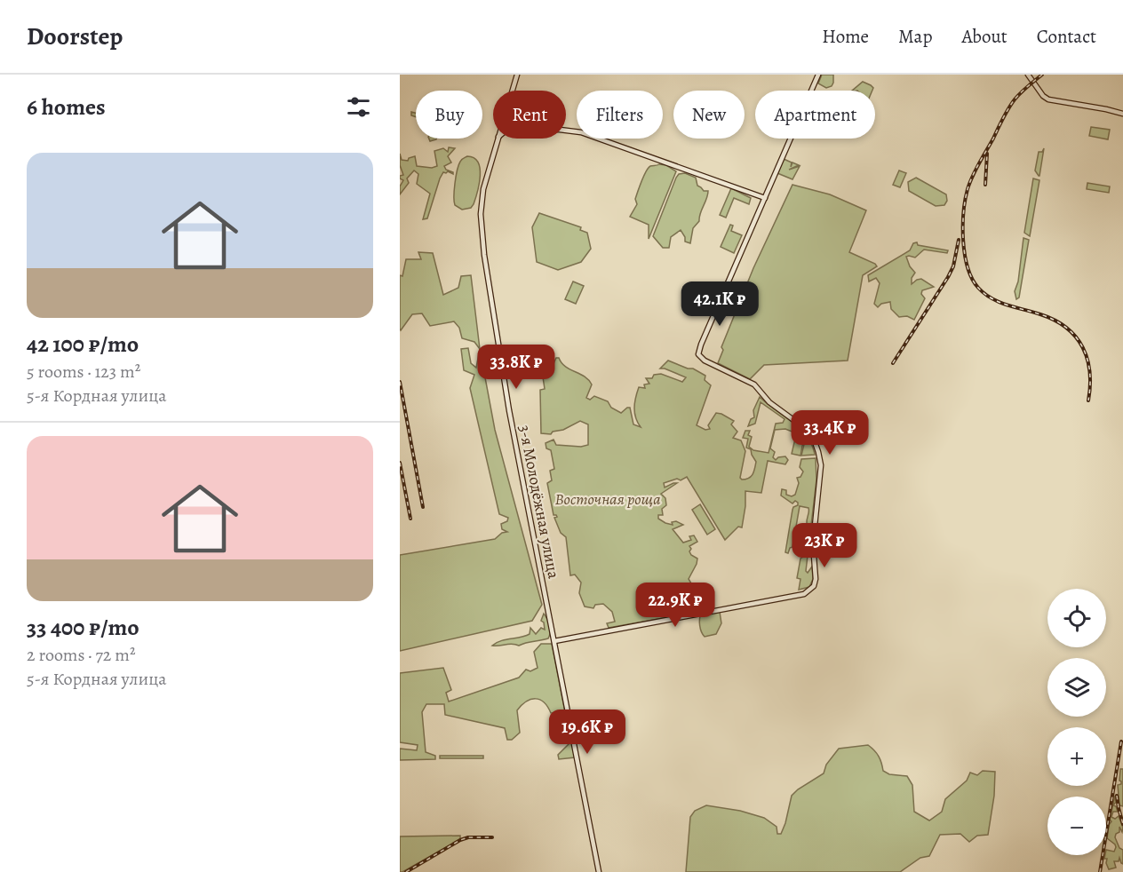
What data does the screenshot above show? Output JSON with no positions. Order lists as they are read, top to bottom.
{
  "streets": {
    "main road": ["3-я Молодёжная улица"]
  },
  "parks": ["Восточная роща"],
  "page": {
    "header": "Doorstep",
    "nav": [
      "Home",
      "Map",
      "About",
      "Contact"
    ],
    "heading": "6 homes",
    "chip": [
      "Buy",
      "Rent",
      "Filters",
      "New",
      "Apartment"
    ],
    "list": [
      {
        "name": "42 100 ₽/mo",
        "note": "5 rooms · 123 m² · 5-я Кордная улица"
      },
      {
        "name": "33 400 ₽/mo",
        "note": "2 rooms · 72 m² · 5-я Кордная улица"
      }
    ],
    "price": [
      "42.1K ₽",
      "33.8K ₽",
      "33.4K ₽",
      "23K ₽",
      "22.9K ₽",
      "19.6K ₽"
    ],
    "map_buttons": ["+", "−"]
  }
}
